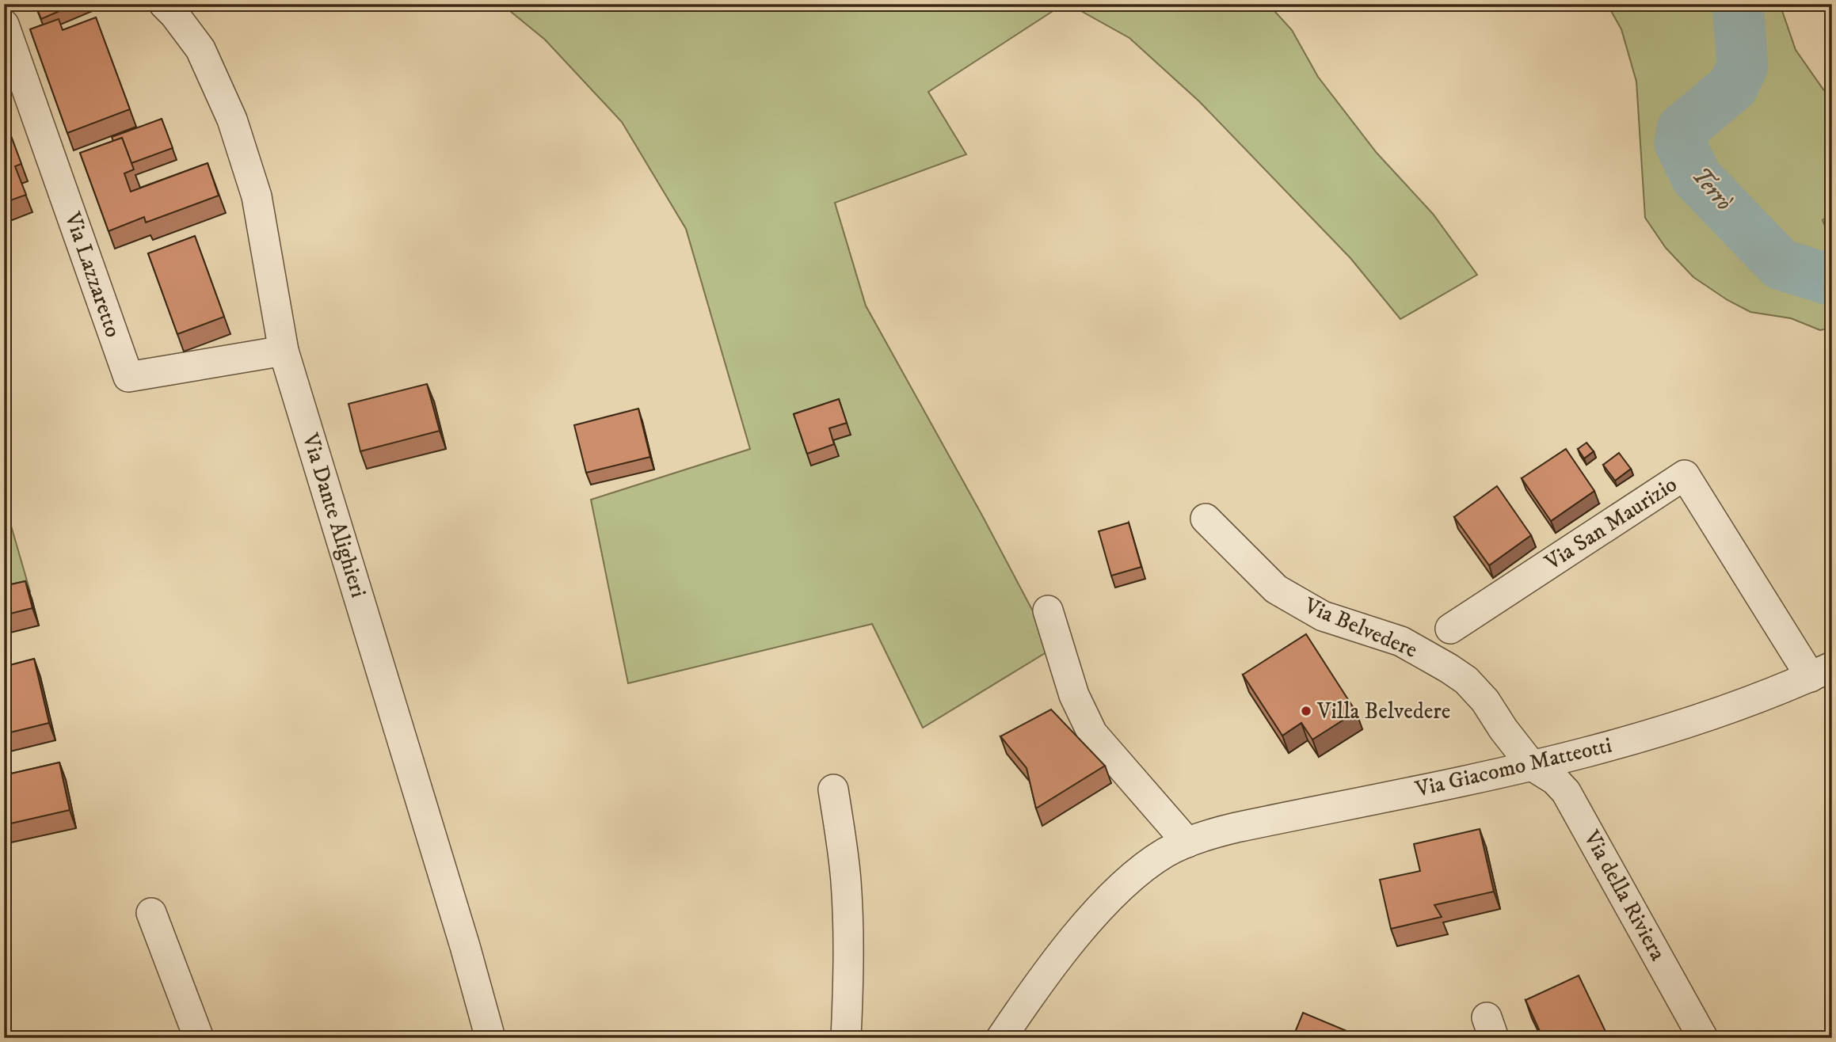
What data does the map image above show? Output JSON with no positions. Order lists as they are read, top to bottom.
{
  "streets": {
    "street": [
      "Via Lazzaretto",
      "Via Dante Alighieri",
      "Via San Maurizio",
      "Via Belvedere",
      "Via Giacomo Matteotti",
      "Via della Riviera"
    ]
  },
  "crossings": [
    ["Via Lazzaretto", "Via Dante Alighieri"],
    ["Via San Maurizio", "Via Giacomo Matteotti"],
    ["Via Belvedere", "Via Giacomo Matteotti"],
    ["Via Belvedere", "Via della Riviera"],
    ["Via Giacomo Matteotti", "Via della Riviera"]
  ],
  "water": ["Terrò"],
  "places": ["Villa Belvedere"]
}
